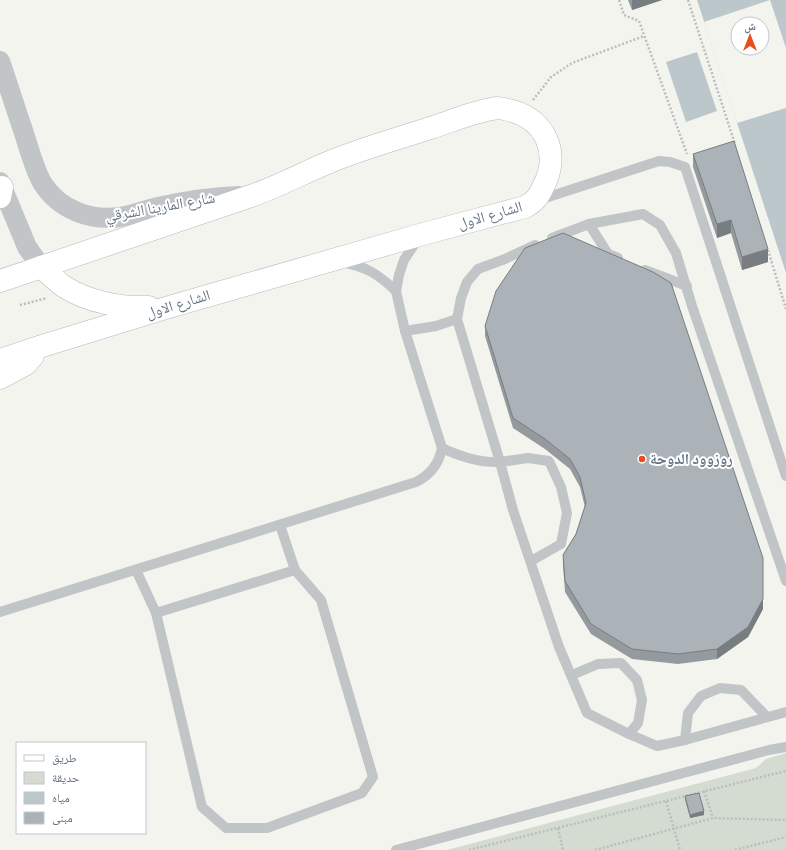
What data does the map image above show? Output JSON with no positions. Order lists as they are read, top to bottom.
{
  "streets": {
    "main road": ["الشارع الاول"],
    "street": ["شارع المارينا الشرقي"]
  },
  "crossings": [
    ["شارع المارينا الشرقي", "الشارع الاول"]
  ],
  "places": ["روزوود الدوحة"],
  "legend": [
    "طريق",
    "حديقة",
    "مياه",
    "مبنى"
  ],
  "north": "top"
}
